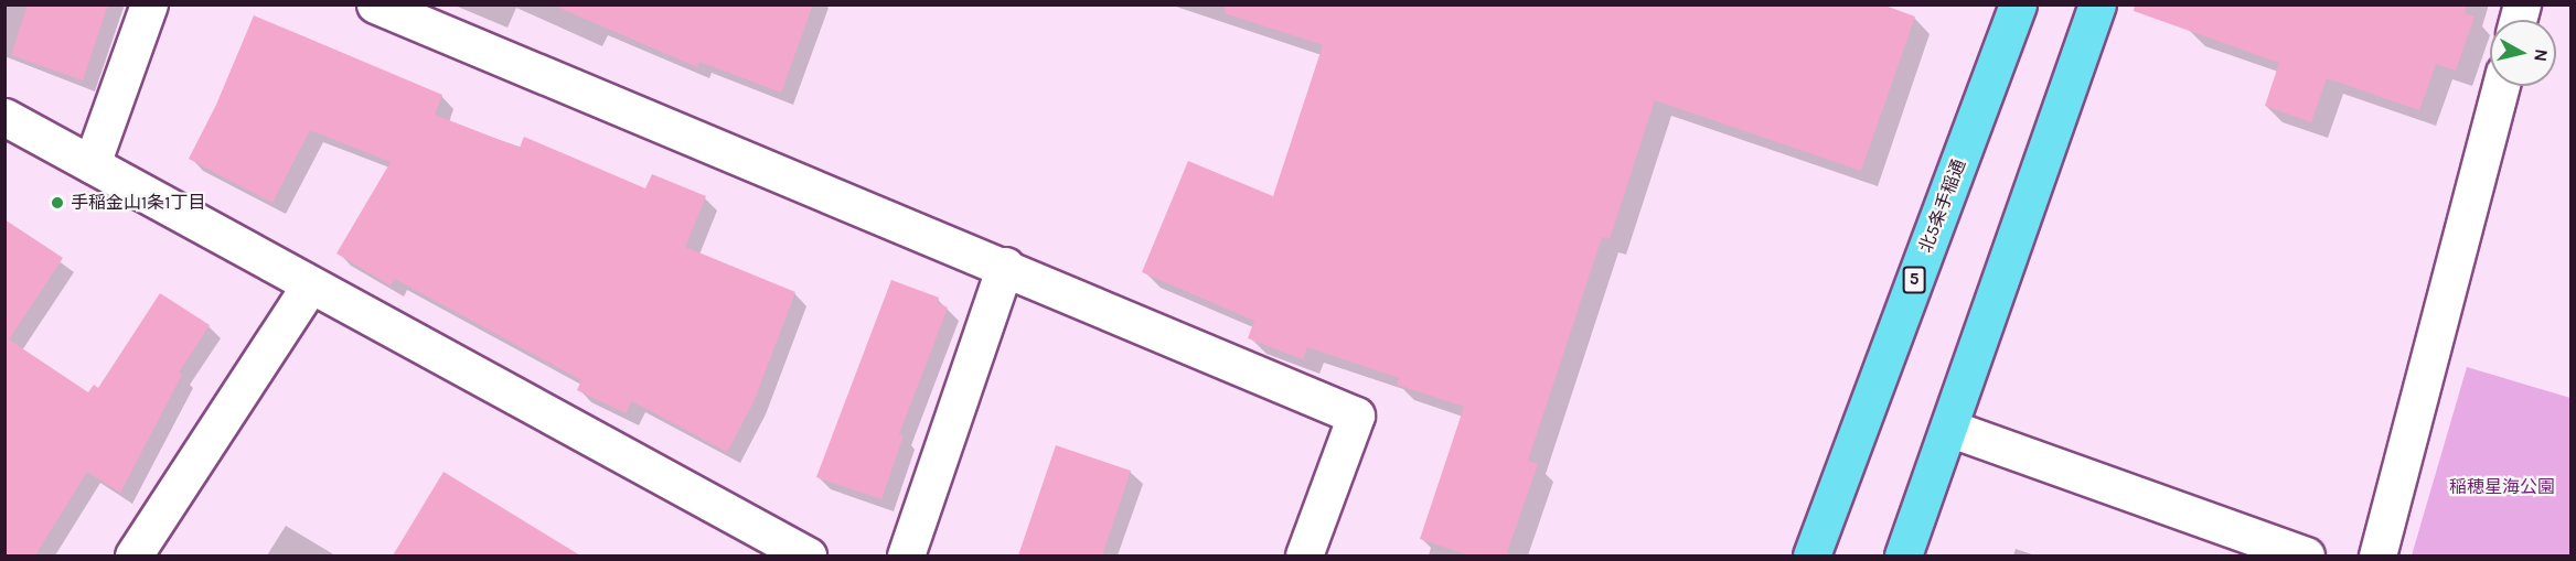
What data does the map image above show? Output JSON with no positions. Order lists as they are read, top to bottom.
{
  "streets": {
    "highway": ["北5条手稲通", "5"]
  },
  "parks": ["稲穂星海公園"],
  "places": ["手稲金山1条1丁目"],
  "north": "right"
}
